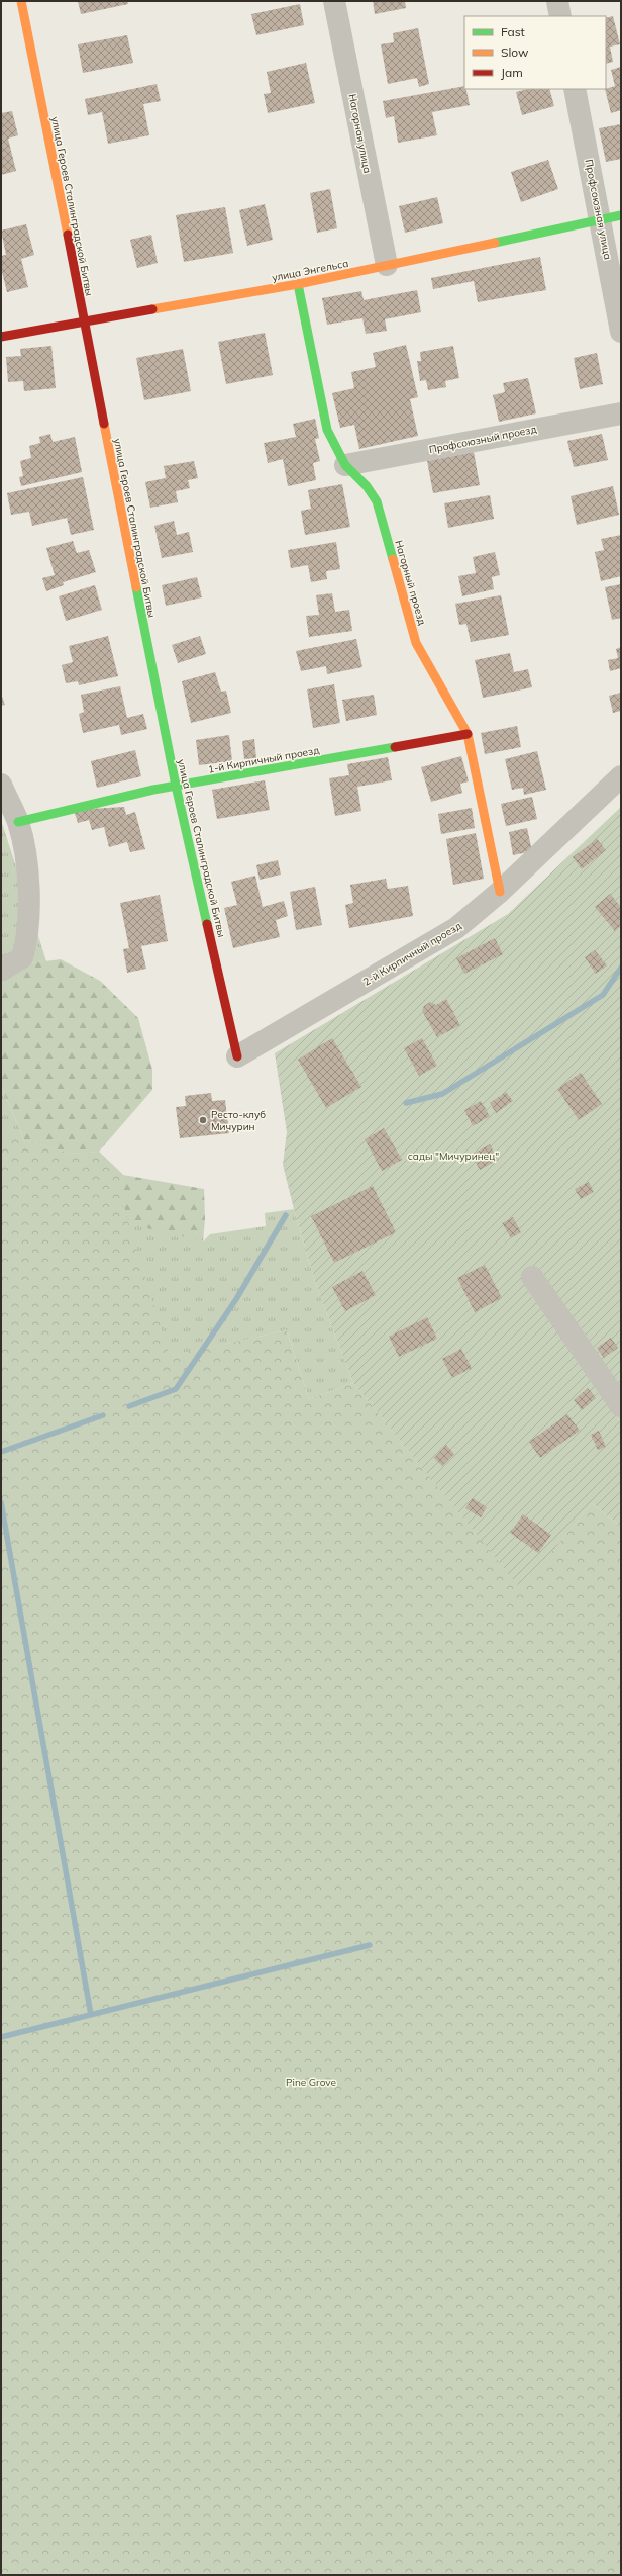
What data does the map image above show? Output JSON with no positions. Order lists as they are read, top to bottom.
{
  "streets": {
    "street": [
      "Нагорная улица",
      "улица Героев Сталинградской Битвы",
      "Профсоюзная улица",
      "улица Энгельса",
      "Профсоюзный проезд",
      "Нагорный проезд",
      "1-й Кирпичный проезд",
      "2-й Кирпичный проезд"
    ]
  },
  "crossings": [
    ["Нагорная улица", "улица Энгельса"],
    ["улица Героев Сталинградской Битвы", "улица Энгельса"],
    ["улица Героев Сталинградской Битвы", "1-й Кирпичный проезд"],
    ["улица Героев Сталинградской Битвы", "2-й Кирпичный проезд"],
    ["Профсоюзная улица", "улица Энгельса"],
    ["улица Энгельса", "Нагорный проезд"],
    ["Профсоюзный проезд", "Нагорный проезд"],
    ["Нагорный проезд", "1-й Кирпичный проезд"],
    ["Нагорный проезд", "2-й Кирпичный проезд"]
  ],
  "parks": ["сады \"Мичуринец\"", "Pine Grove"],
  "places": ["Ресто-клуб Мичурин"],
  "legend": ["Fast", "Slow", "Jam"]
}
